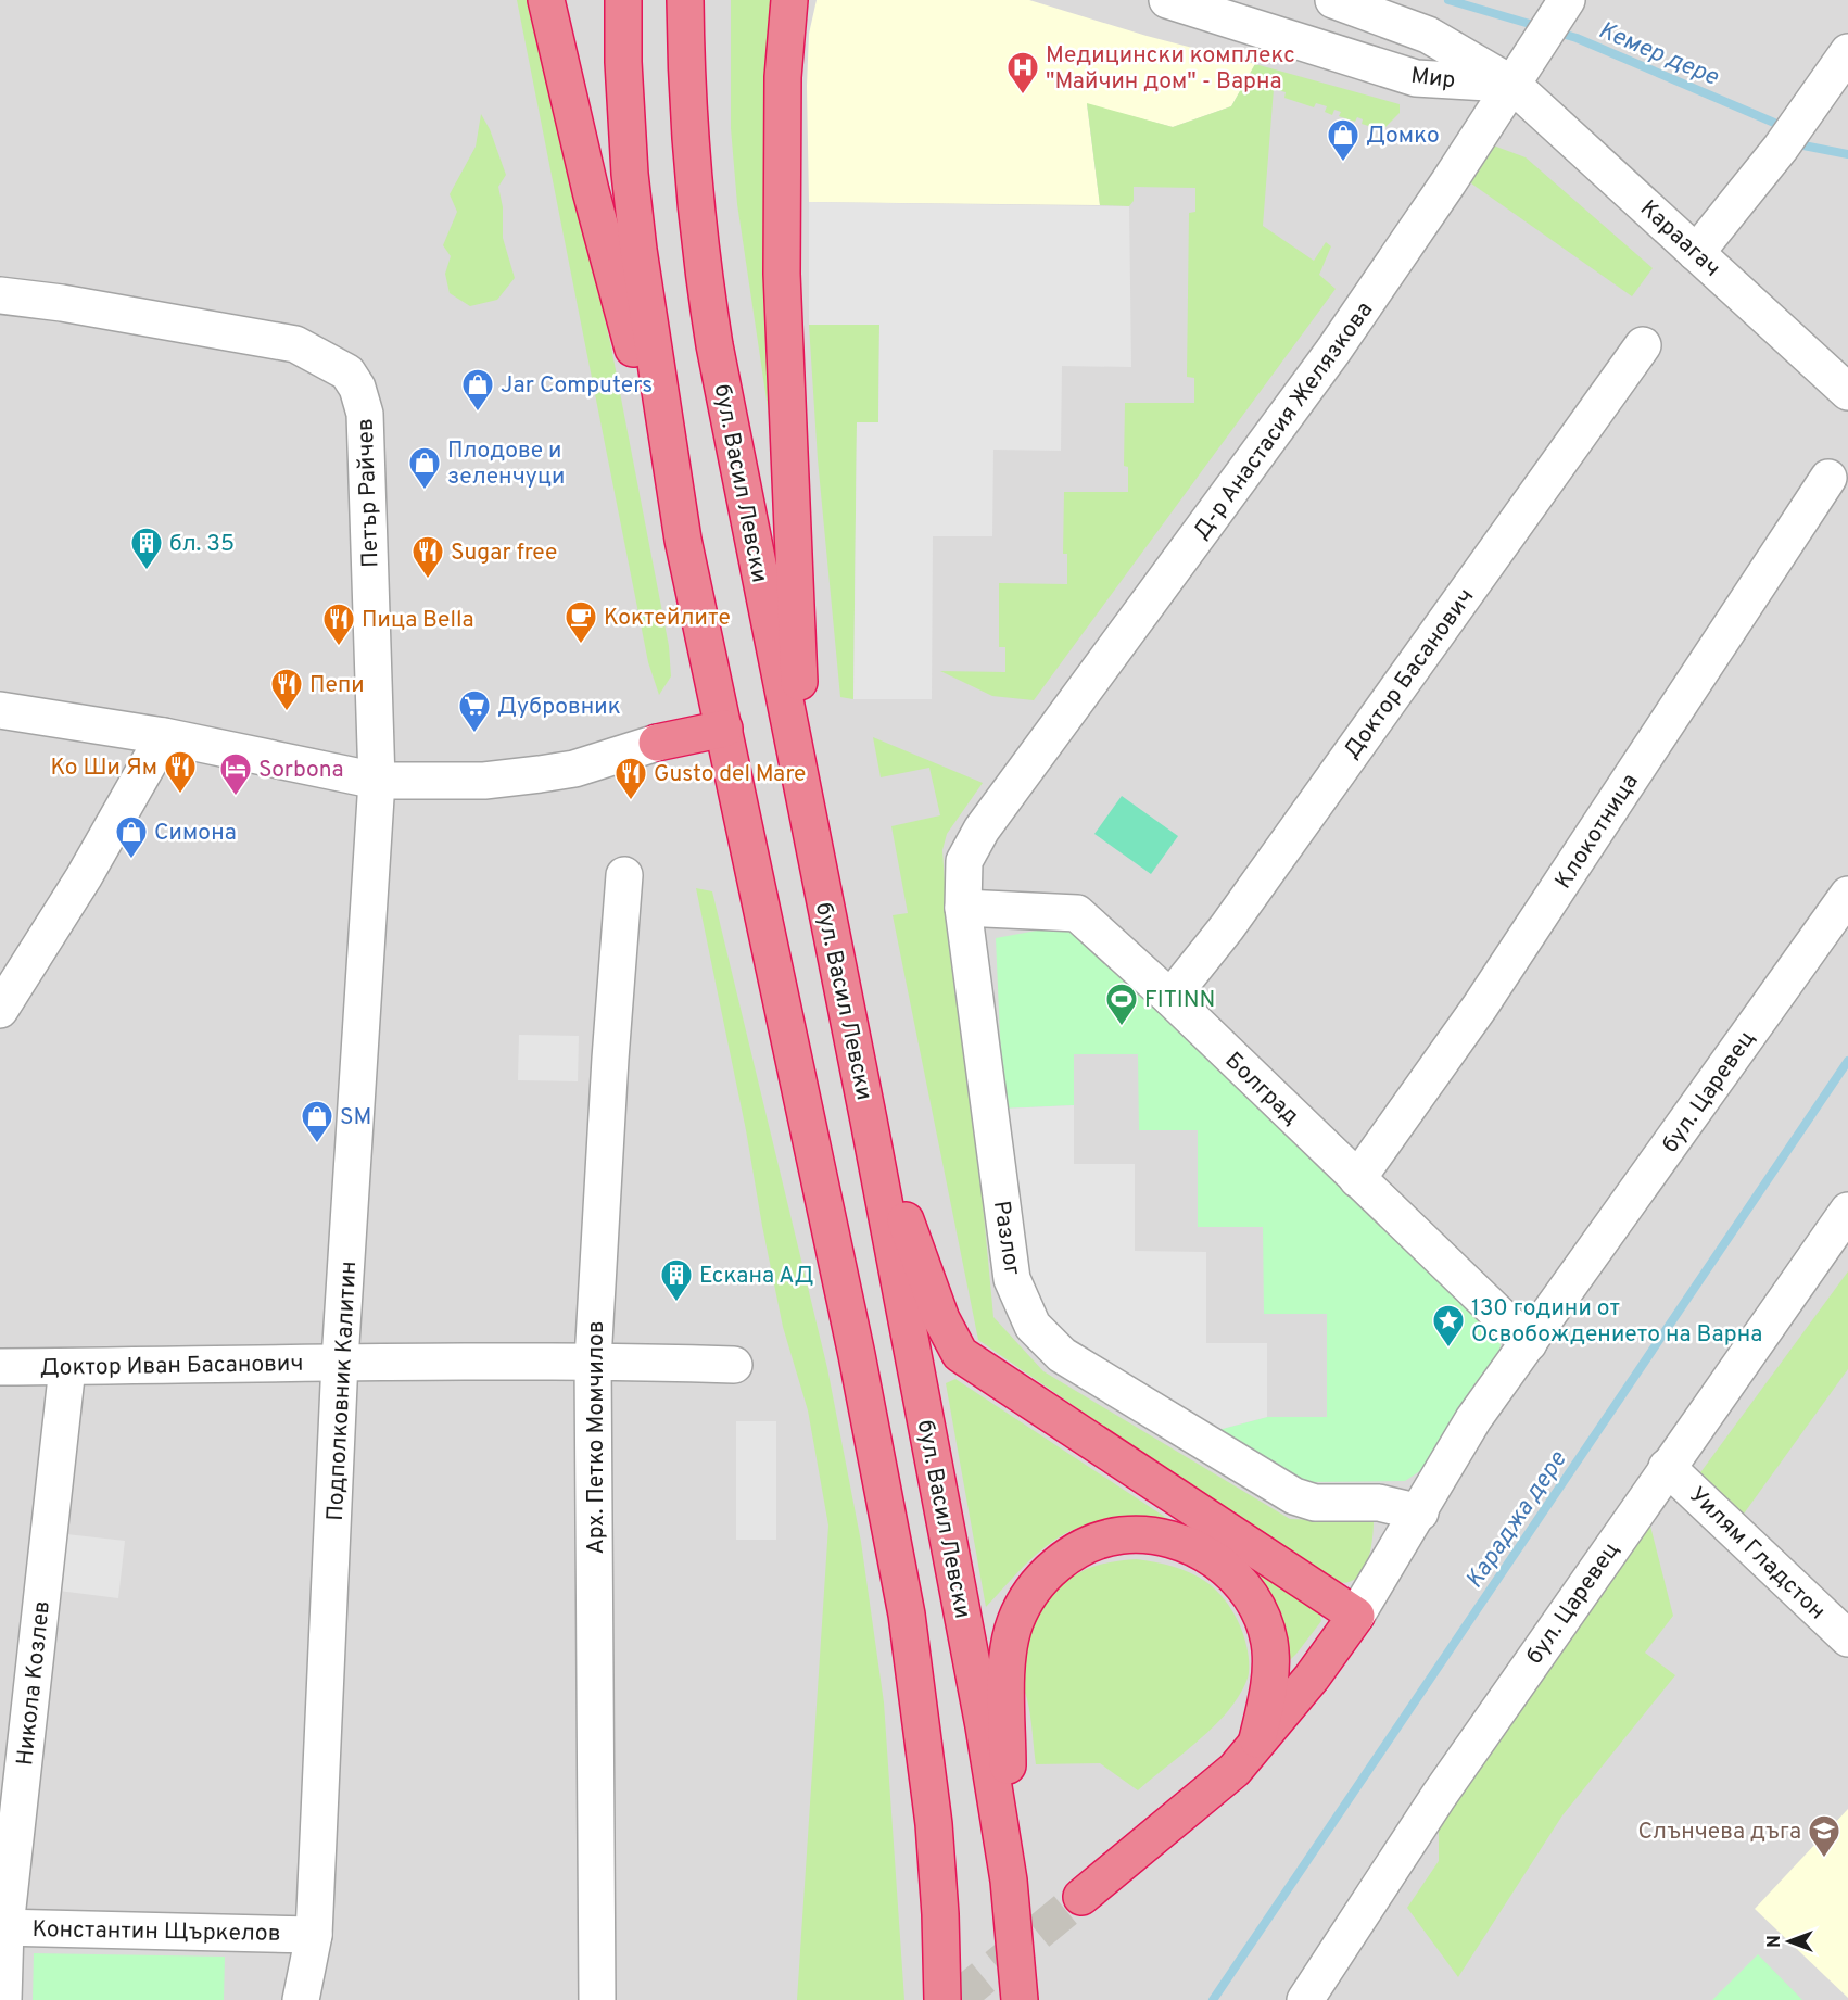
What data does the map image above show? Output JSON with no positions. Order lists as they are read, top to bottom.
{
  "streets": {
    "highway": ["бул. Васил Левски"],
    "street": [
      "Мир",
      "Караагач",
      "Д-р Анастасия Желязкова",
      "Петър Райчев",
      "Доктор Басанович",
      "Клокотница",
      "Болград",
      "бул. Царевец",
      "Разлог",
      "Доктор Иван Басанович",
      "Подполковник Калитин",
      "Арх. Петко Момчилов",
      "Уилям Гладстон",
      "Никола Козлев",
      "Константин Щъркелов"
    ]
  },
  "crossings": [
    ["Мир", "Караагач"],
    ["Мир", "Д-р Анастасия Желязкова"],
    ["Караагач", "Д-р Анастасия Желязкова"],
    ["Д-р Анастасия Желязкова", "Разлог"],
    ["Петър Райчев", "Подполковник Калитин"],
    ["Доктор Басанович", "Болград"],
    ["Клокотница", "Болград"],
    ["Болград", "бул. Царевец"],
    ["Болград", "Разлог"],
    ["бул. Царевец", "Разлог"],
    ["бул. Царевец", "Уилям Гладстон"],
    ["Доктор Иван Басанович", "Подполковник Калитин"],
    ["Доктор Иван Басанович", "Арх. Петко Момчилов"],
    ["Доктор Иван Басанович", "Никола Козлев"],
    ["Подполковник Калитин", "Константин Щъркелов"],
    ["Никола Козлев", "Константин Щъркелов"]
  ],
  "water": ["Кемер дере", "Караджа дере"],
  "places": {
    "hospital": ["Медицински комплекс \"Майчин дом\" - Варна"],
    "shop": [
      "Домко",
      "Jar Computers",
      "Плодове и зеленчуци",
      "Симона",
      "SM"
    ],
    "building": ["бл. 35", "Ескана АД"],
    "restaurant": [
      "Sugar free",
      "Пица Bella",
      "Пепи",
      "Ко Ши Ям",
      "Gusto del Mare"
    ],
    "cafe": ["Коктейлите"],
    "supermarket": ["Дубровник"],
    "hotel": ["Sorbona"],
    "sports": ["FITINN"],
    "place": ["130 години от Освобождението на Варна"],
    "school or university": ["Слънчева дъга"]
  },
  "north": "left"
}
